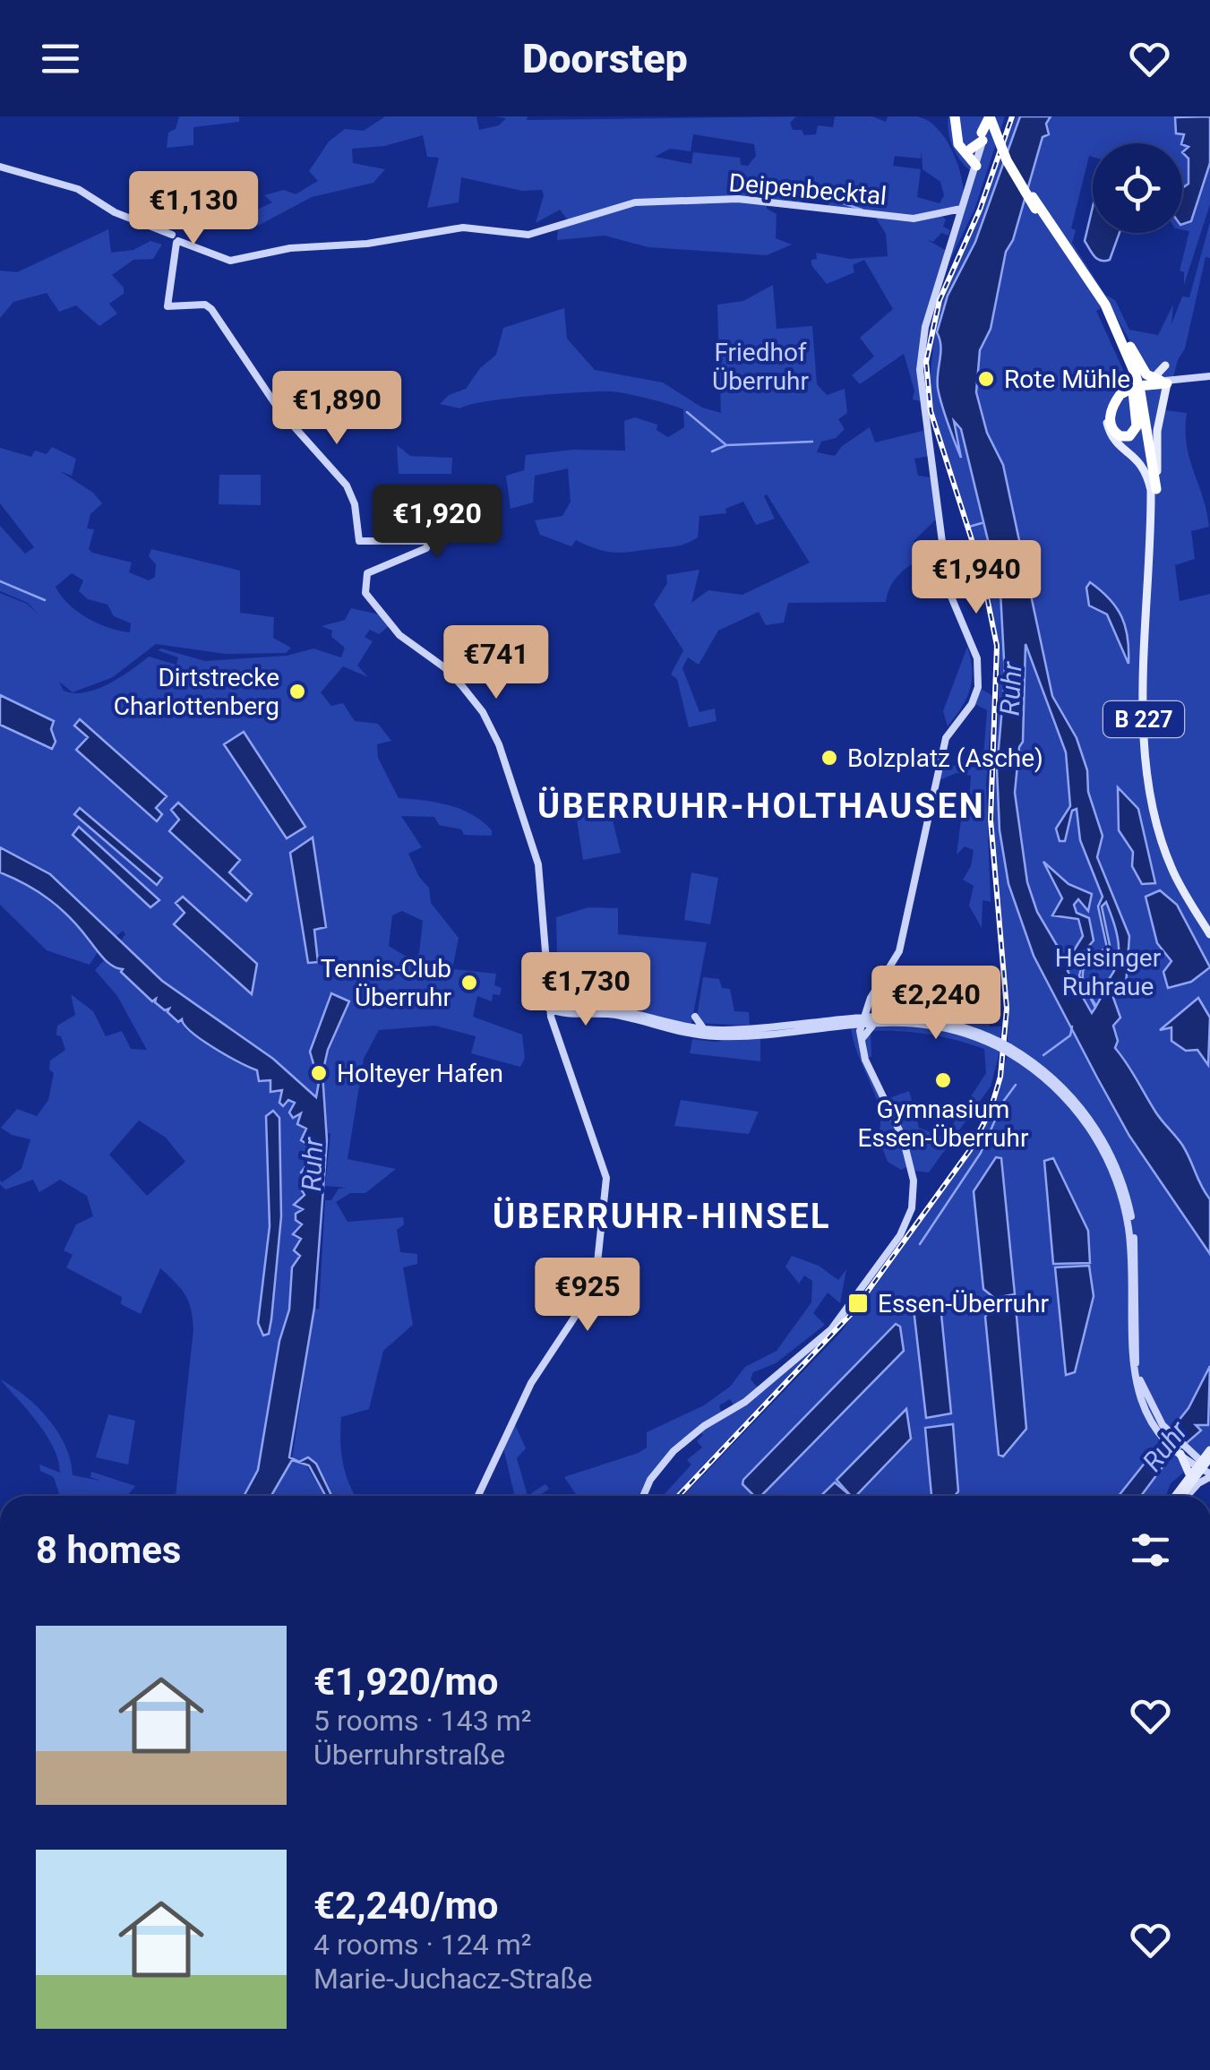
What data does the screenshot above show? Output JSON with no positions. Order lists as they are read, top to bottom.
{
  "streets": {
    "main road": ["Deipenbecktal", "B 227"]
  },
  "districts": ["ÜBERRUHR-HOLTHAUSEN", "ÜBERRUHR-HINSEL"],
  "water": ["Ruhr"],
  "parks": ["Friedhof Überruhr", "Heisinger Ruhraue"],
  "places": {
    "other": [
      "Rote Mühle",
      "Dirtstrecke Charlottenberg",
      "Bolzplatz (Asche)",
      "Tennis-Club Überruhr",
      "Holteyer Hafen",
      "Gymnasium Essen-Überruhr"
    ],
    "transit": ["Essen-Überruhr"]
  },
  "page": {
    "header": "Doorstep",
    "price": [
      "€1,130",
      "€1,890",
      "€1,920",
      "€1,940",
      "€741",
      "€1,730",
      "€2,240",
      "€925"
    ],
    "heading": "8 homes",
    "list": [
      {
        "name": "€1,920/mo",
        "note": "5 rooms · 143 m² · Überruhrstraße"
      },
      {
        "name": "€2,240/mo",
        "note": "4 rooms · 124 m² · Marie-Juchacz-Straße"
      }
    ]
  }
}
